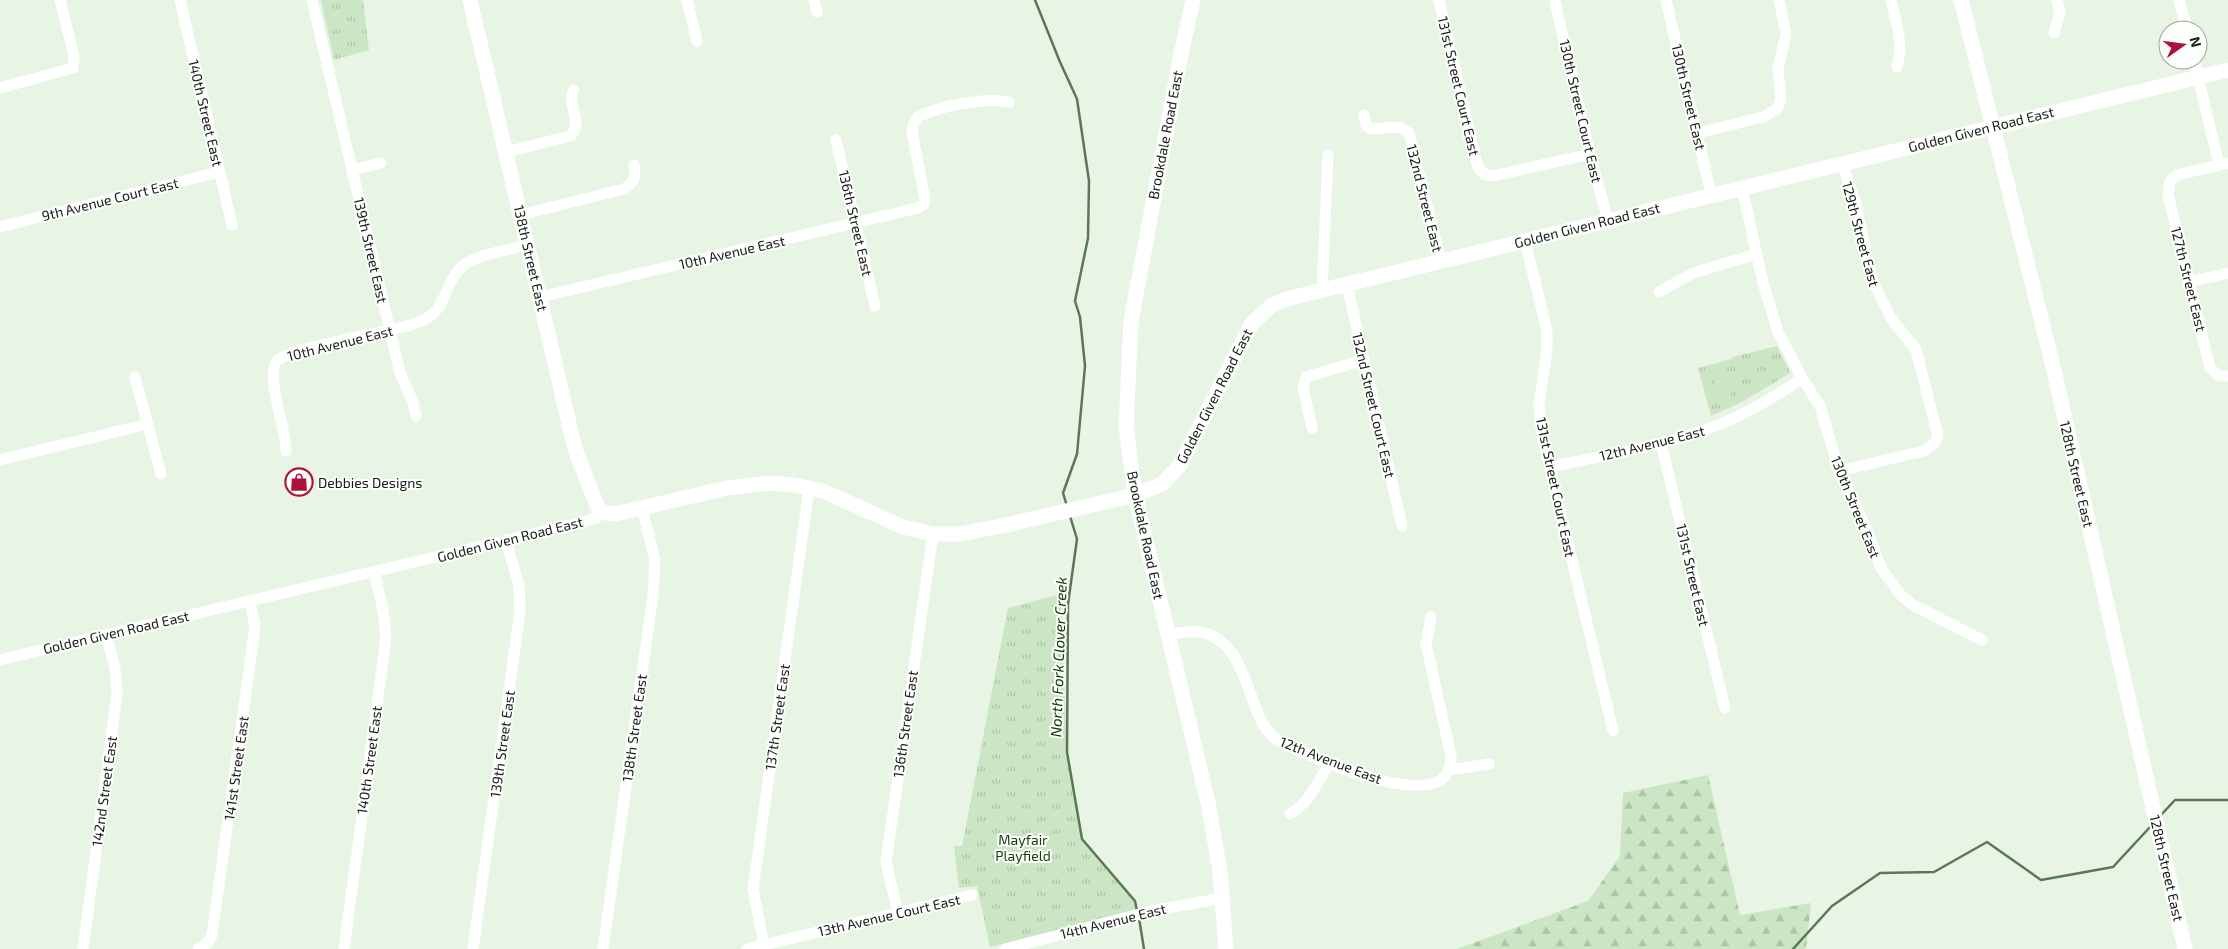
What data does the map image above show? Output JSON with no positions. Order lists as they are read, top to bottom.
{
  "streets": {
    "street": [
      "131st Street Court East",
      "130th Street East",
      "130th Street Court East",
      "140th Street East",
      "Golden Given Road East",
      "Brookdale Road East",
      "132nd Street East",
      "9th Avenue Court East",
      "136th Street East",
      "129th Street East",
      "139th Street East",
      "10th Avenue East",
      "138th Street East",
      "127th Street East",
      "132nd Street Court East",
      "12th Avenue East",
      "128th Street East",
      "131st Street East",
      "137th Street East",
      "141st Street East",
      "142nd Street East",
      "13th Avenue Court East",
      "14th Avenue East"
    ]
  },
  "crossings": [
    ["131st Street Court East", "130th Street Court East"],
    ["131st Street Court East", "Golden Given Road East"],
    ["131st Street Court East", "12th Avenue East"],
    ["130th Street East", "Golden Given Road East"],
    ["130th Street East", "129th Street East"],
    ["130th Street East", "12th Avenue East"],
    ["130th Street Court East", "Golden Given Road East"],
    ["140th Street East", "Golden Given Road East"],
    ["140th Street East", "9th Avenue Court East"],
    ["Golden Given Road East", "Brookdale Road East"],
    ["Golden Given Road East", "132nd Street East"],
    ["Golden Given Road East", "136th Street East"],
    ["Golden Given Road East", "129th Street East"],
    ["Golden Given Road East", "139th Street East"],
    ["Golden Given Road East", "138th Street East"],
    ["Golden Given Road East", "132nd Street Court East"],
    ["Golden Given Road East", "128th Street East"],
    ["Golden Given Road East", "137th Street East"],
    ["Golden Given Road East", "141st Street East"],
    ["Golden Given Road East", "142nd Street East"],
    ["Brookdale Road East", "12th Avenue East"],
    ["Brookdale Road East", "14th Avenue East"],
    ["136th Street East", "10th Avenue East"],
    ["136th Street East", "13th Avenue Court East"],
    ["139th Street East", "10th Avenue East"],
    ["10th Avenue East", "138th Street East"],
    ["12th Avenue East", "131st Street East"],
    ["137th Street East", "13th Avenue Court East"]
  ],
  "water": ["North Fork Clover Creek"],
  "parks": ["Mayfair Playfield"],
  "places": {
    "shop": ["Debbies Designs"]
  },
  "north": "right"
}
